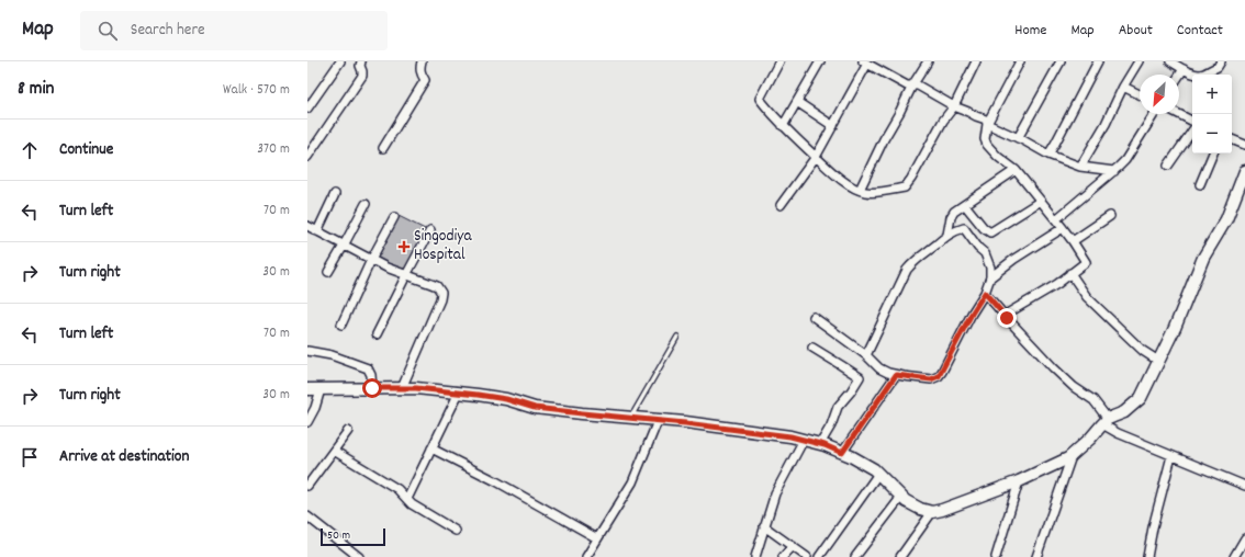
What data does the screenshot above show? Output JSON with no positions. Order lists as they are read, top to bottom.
{
  "places": {
    "health": ["Singodiya Hospital"]
  },
  "scale_bar": "50 m",
  "north": "bottom left",
  "page": {
    "header": "Map",
    "search": "Search here",
    "nav": [
      "Home",
      "Map",
      "About",
      "Contact"
    ],
    "heading": ["8 min", "Walk · 570 m"],
    "map_buttons": ["+", "−"],
    "list": [
      ["Continue", "370 m"],
      ["Turn left", "70 m"],
      ["Turn right", "30 m"],
      ["Turn left", "70 m"],
      ["Turn right", "30 m"],
      "Arrive at destination"
    ],
    "scale": "50 m"
  }
}
